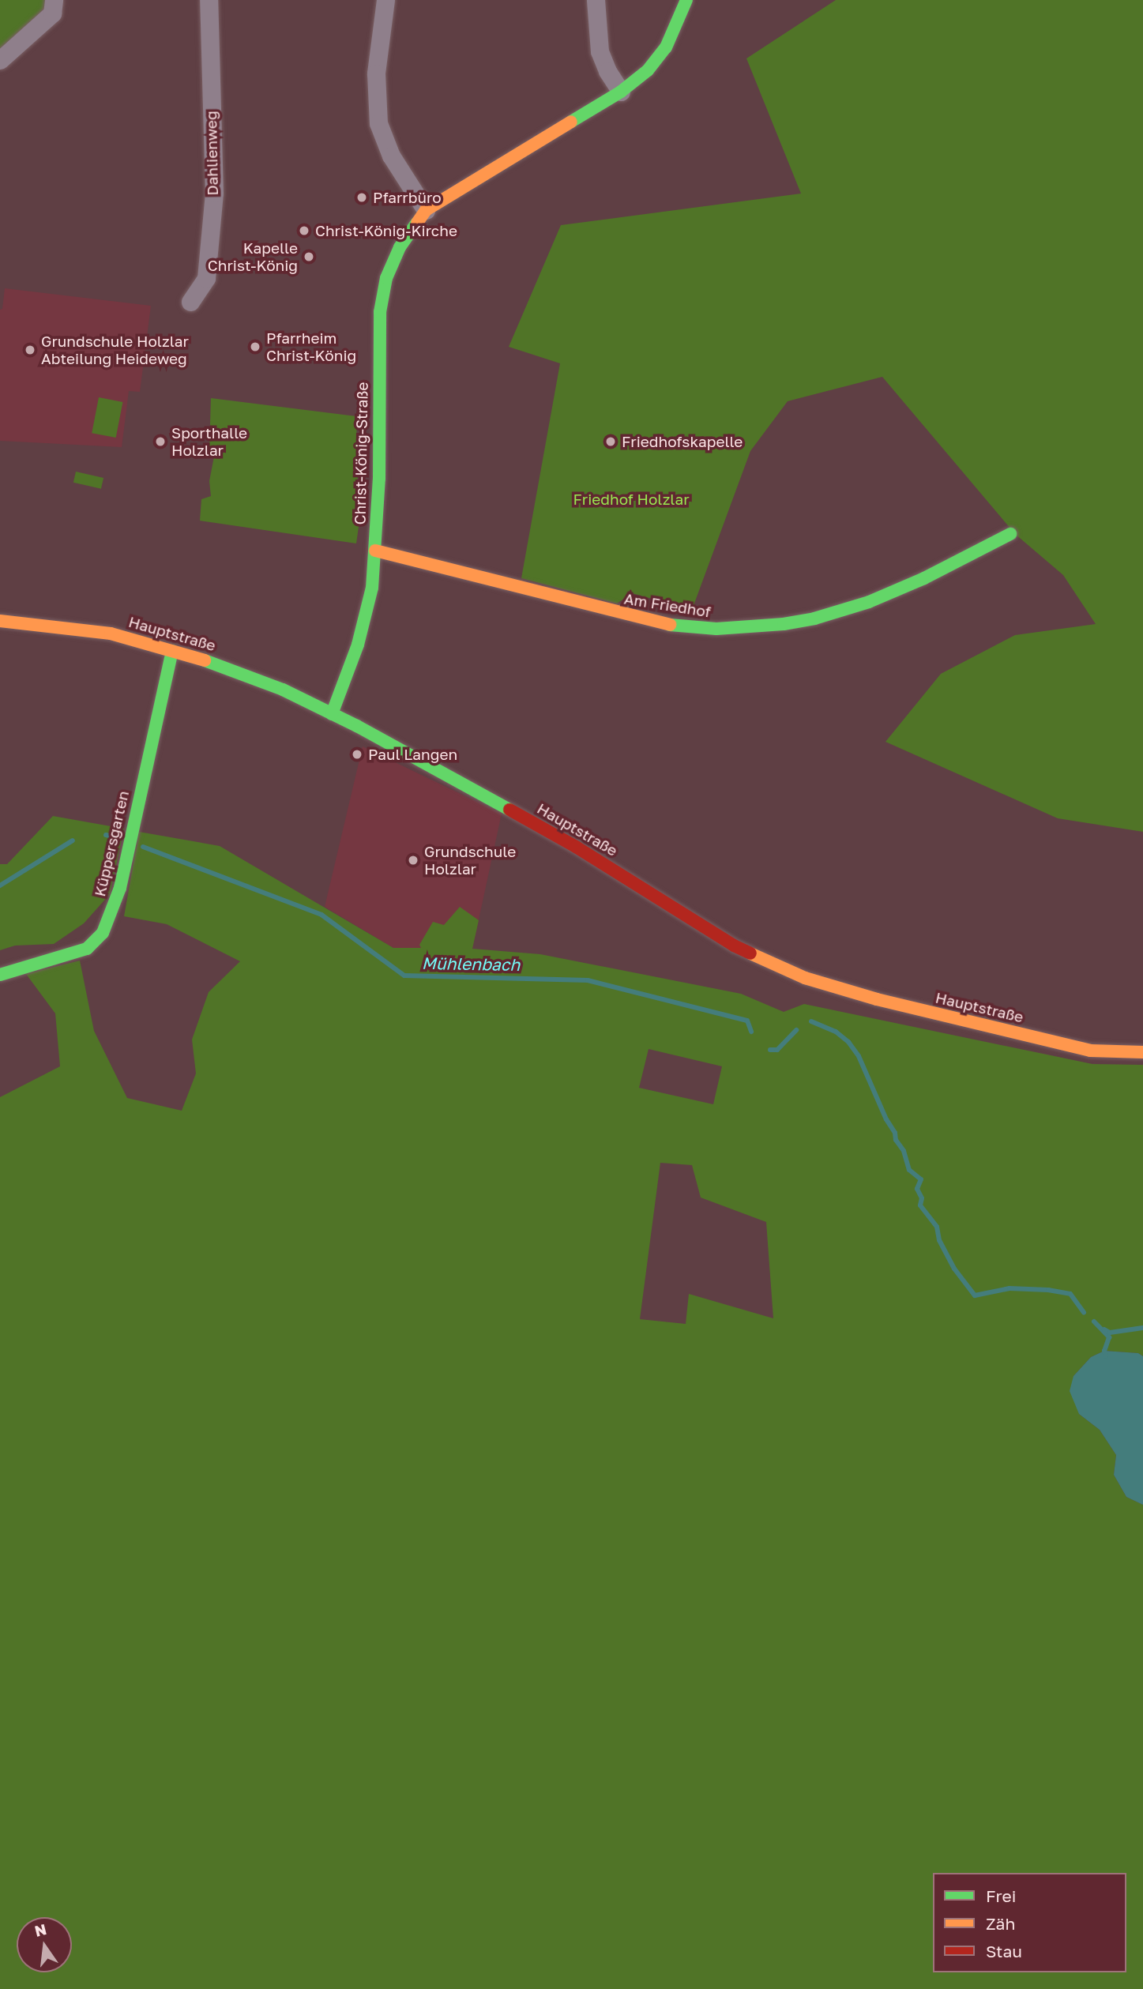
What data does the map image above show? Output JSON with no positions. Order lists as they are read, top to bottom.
{
  "streets": {
    "street": [
      "Dahlienweg",
      "Christ-König-Straße",
      "Am Friedhof",
      "Hauptstraße",
      "Küppersgarten"
    ]
  },
  "crossings": [
    ["Christ-König-Straße", "Am Friedhof"],
    ["Christ-König-Straße", "Hauptstraße"],
    ["Hauptstraße", "Küppersgarten"]
  ],
  "water": ["Mühlenbach"],
  "parks": ["Friedhof Holzlar"],
  "places": [
    "Pfarrbüro",
    "Christ-König-Kirche",
    "Kapelle Christ-König",
    "Pfarrheim Christ-König",
    "Grundschule Holzlar Abteilung Heideweg",
    "Sporthalle Holzlar",
    "Friedhofskapelle",
    "Paul Langen",
    "Grundschule Holzlar"
  ],
  "legend": ["Frei", "Zäh", "Stau"],
  "north": "top"
}
